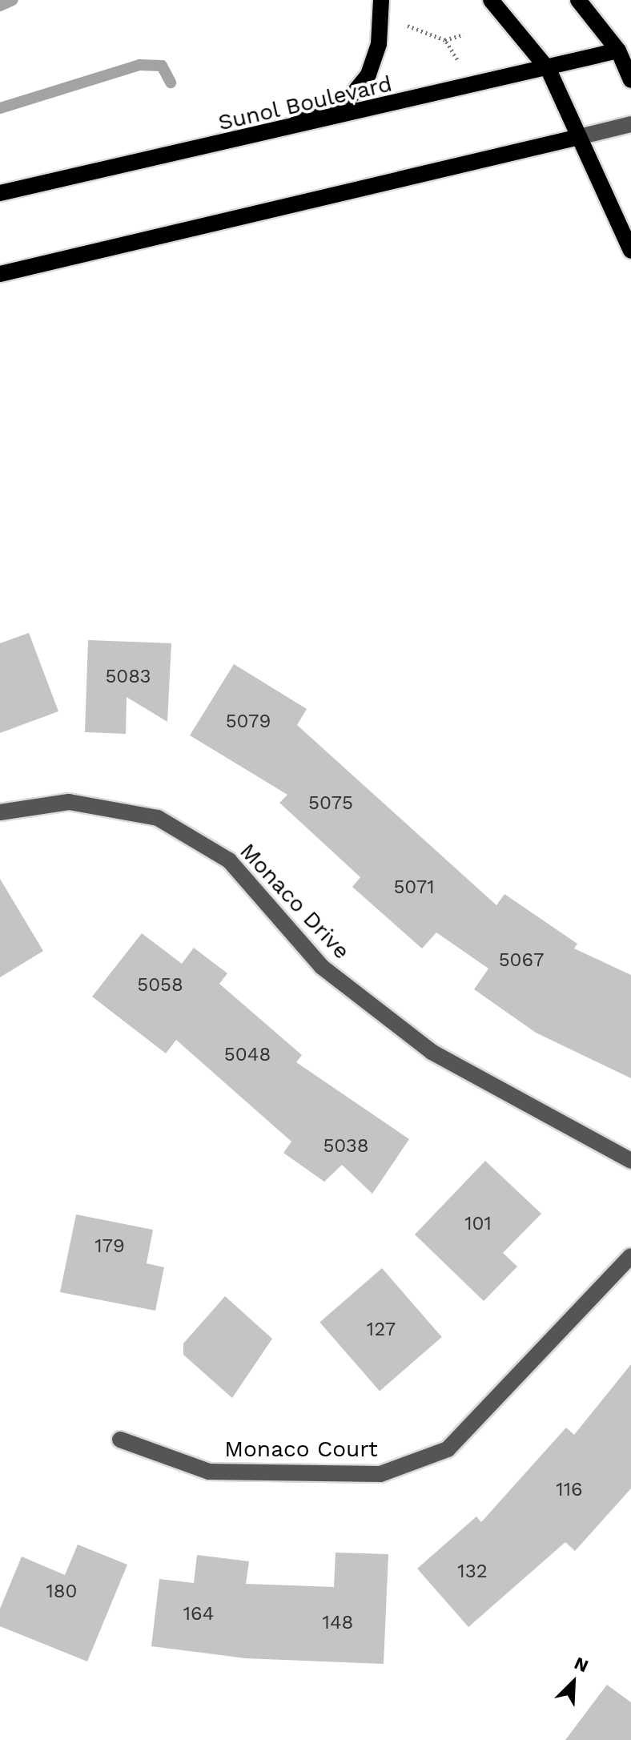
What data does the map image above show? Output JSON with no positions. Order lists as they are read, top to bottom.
{
  "streets": {
    "main road": ["Sunol Boulevard"],
    "street": ["Monaco Drive", "Monaco Court"]
  },
  "house_numbers": [
    "5083",
    "5079",
    "5075",
    "5071",
    "5067",
    "5058",
    "5048",
    "5038",
    "101",
    "179",
    "127",
    "116",
    "132",
    "180",
    "164",
    "148"
  ],
  "north": "top right"
}
